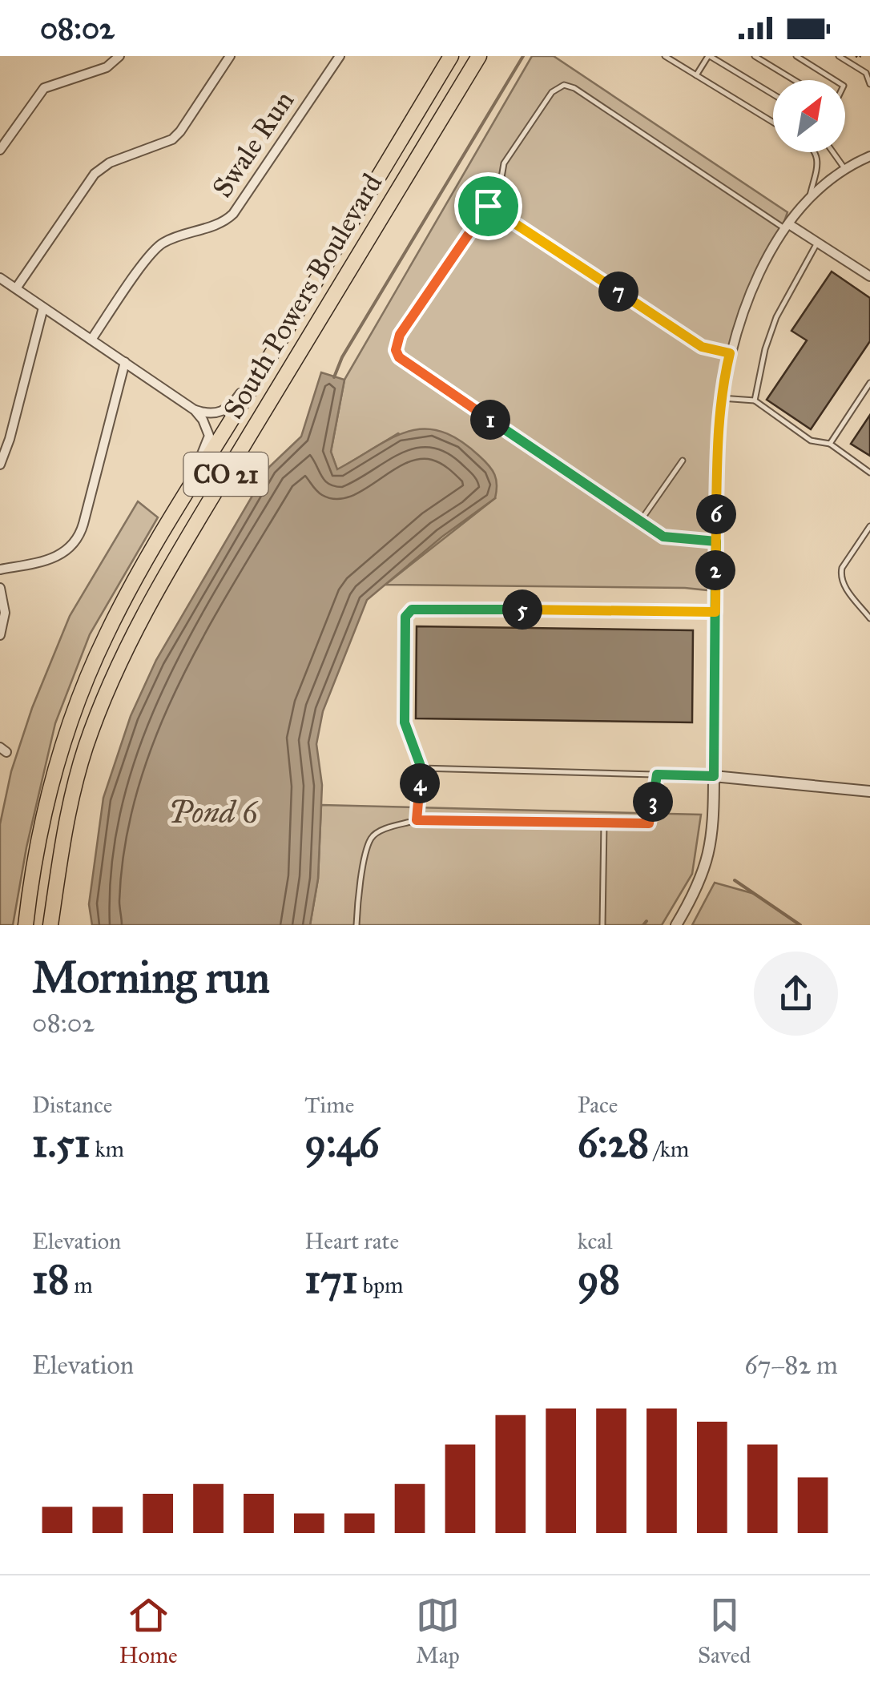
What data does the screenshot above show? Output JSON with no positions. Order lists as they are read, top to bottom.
{
  "streets": {
    "highway": ["South Powers Boulevard", "CO 21"],
    "street": ["Swale Run"]
  },
  "water": ["Pond 6"],
  "north": "top right",
  "page": {
    "status": "08:02",
    "pins": [
      "7",
      "1",
      "6",
      "2",
      "5",
      "4",
      "3"
    ],
    "heading": ["Morning run", "08:02"],
    "stats": [
      ["Distance", "1.51 km"],
      ["Time", "9:46"],
      ["Pace", "6:28 /km"],
      ["Elevation", "18 m"],
      ["Heart rate", "171 bpm"],
      ["kcal", "98"]
    ],
    "chart": ["Elevation", "67–82 m"],
    "tabs": ["Home", "Map", "Saved"]
  }
}
